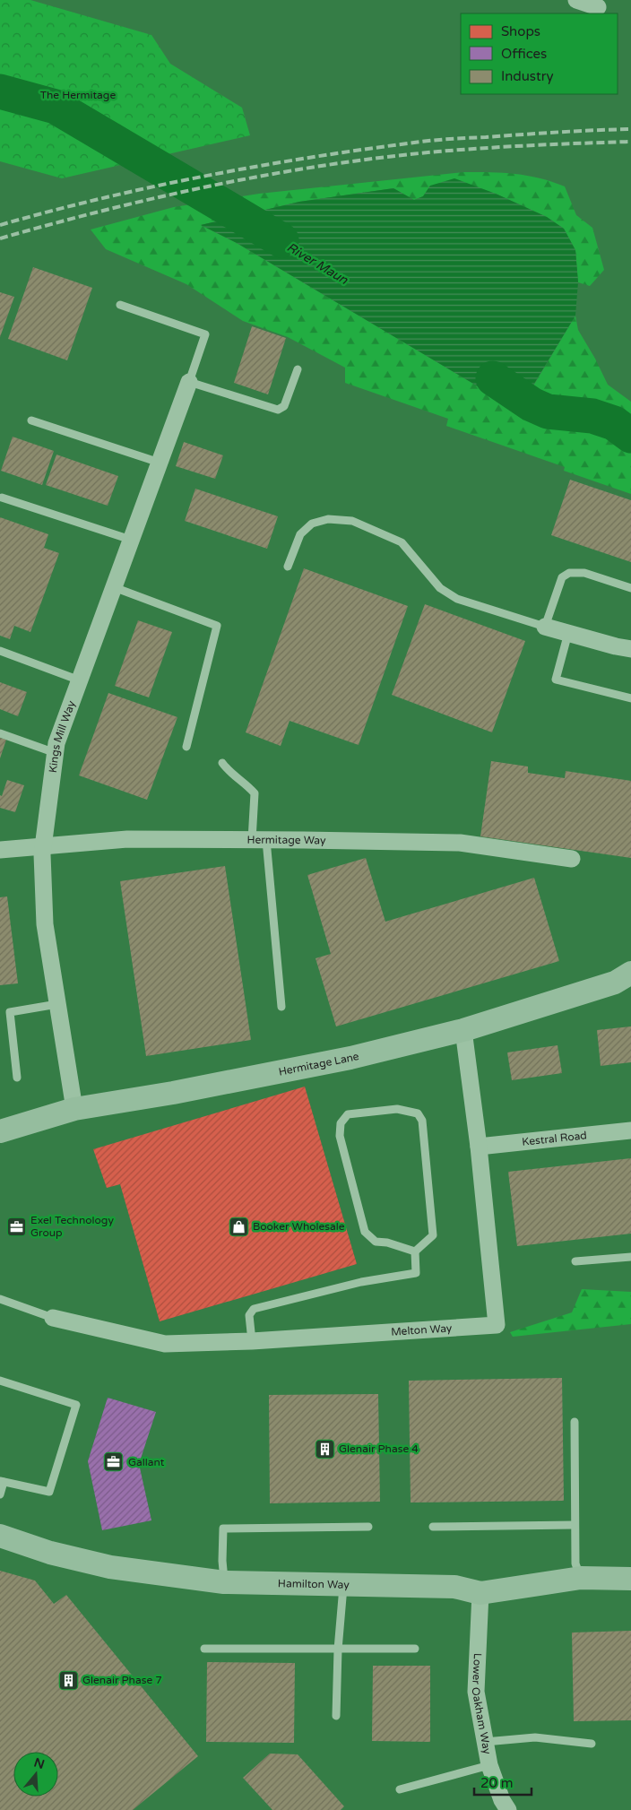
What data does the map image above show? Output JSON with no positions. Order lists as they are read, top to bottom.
{
  "streets": {
    "street": [
      "Kings Mill Way",
      "Hermitage Way",
      "Hermitage Lane",
      "Kestral Road",
      "Melton Way",
      "Hamilton Way",
      "Lower Oakham Way"
    ]
  },
  "crossings": [
    ["Kings Mill Way", "Hermitage Way"],
    ["Kings Mill Way", "Hermitage Lane"],
    ["Hermitage Lane", "Melton Way"],
    ["Kestral Road", "Melton Way"],
    ["Hamilton Way", "Lower Oakham Way"]
  ],
  "water": ["River Maun"],
  "parks": ["The Hermitage"],
  "places": {
    "office": ["Exel Technology Group", "Gallant"],
    "shop": ["Booker Wholesale"],
    "building": ["Glenair Phase 4", "Glenair Phase 7"]
  },
  "legend": ["Shops", "Offices", "Industry"],
  "scale_bar": "20 m",
  "north": "top"
}
